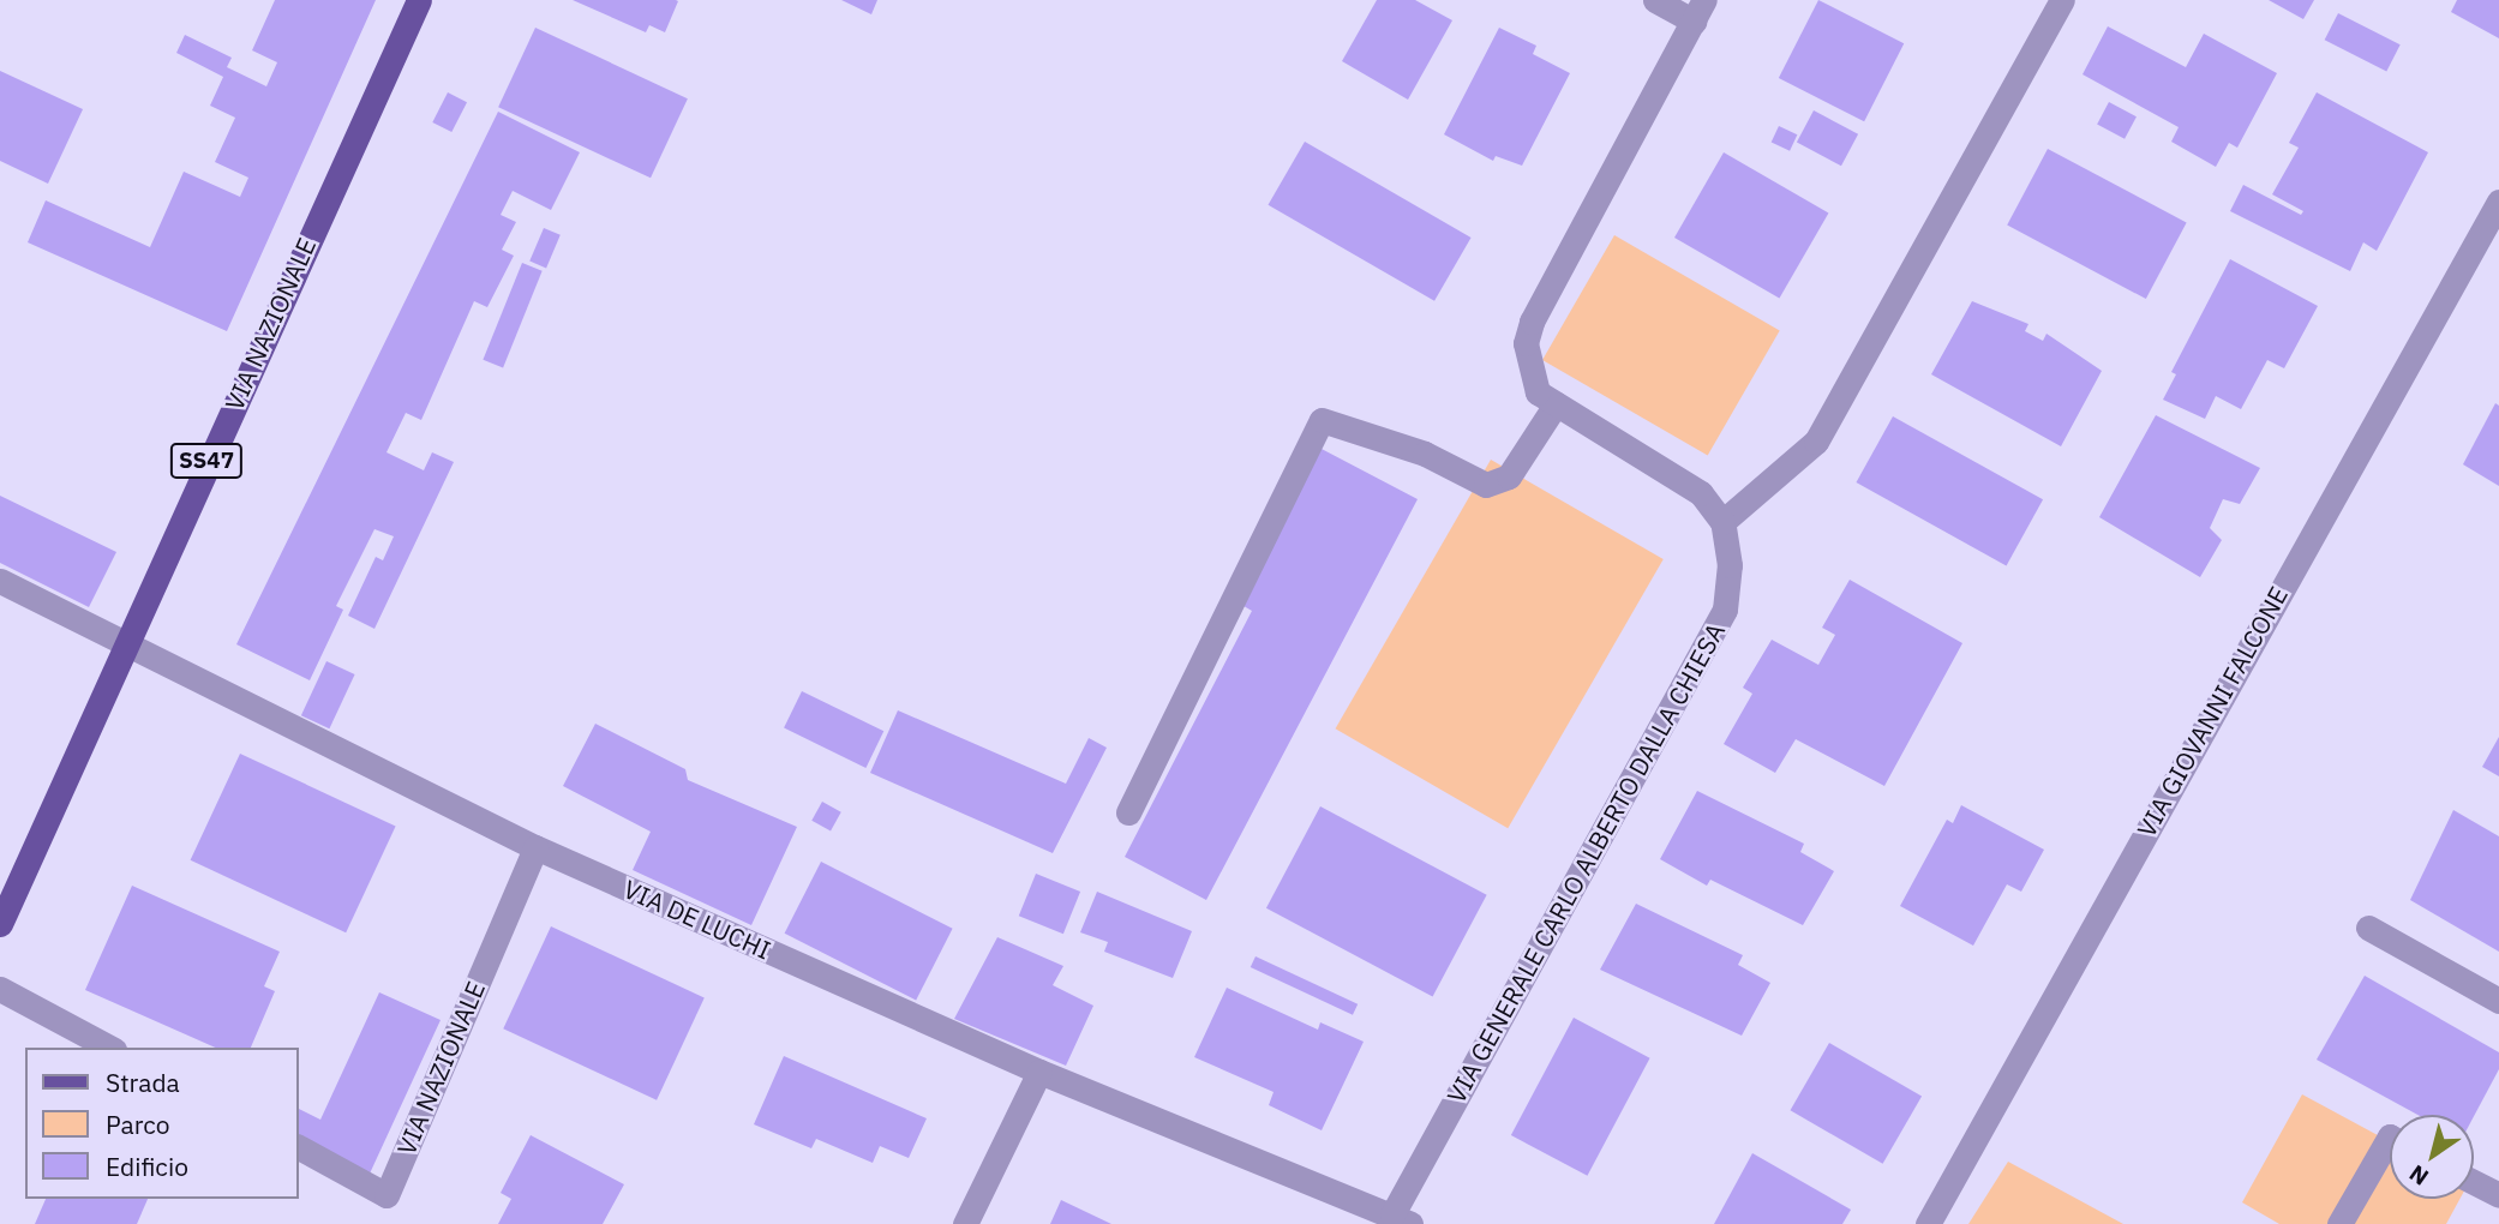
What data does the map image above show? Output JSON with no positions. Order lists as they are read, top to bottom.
{
  "streets": {
    "main road": ["VIA NAZIONALE", "SS47"],
    "street": ["VIA GIOVANNI FALCONE", "VIA GENERALE CARLO ALBERTO DALLA CHIESA", "VIA DE LUCHI"]
  },
  "crossings": [
    ["VIA NAZIONALE", "VIA DE LUCHI"],
    ["VIA GENERALE CARLO ALBERTO DALLA CHIESA", "VIA DE LUCHI"]
  ],
  "legend": ["Strada", "Parco", "Edificio"],
  "north": "bottom left"
}
